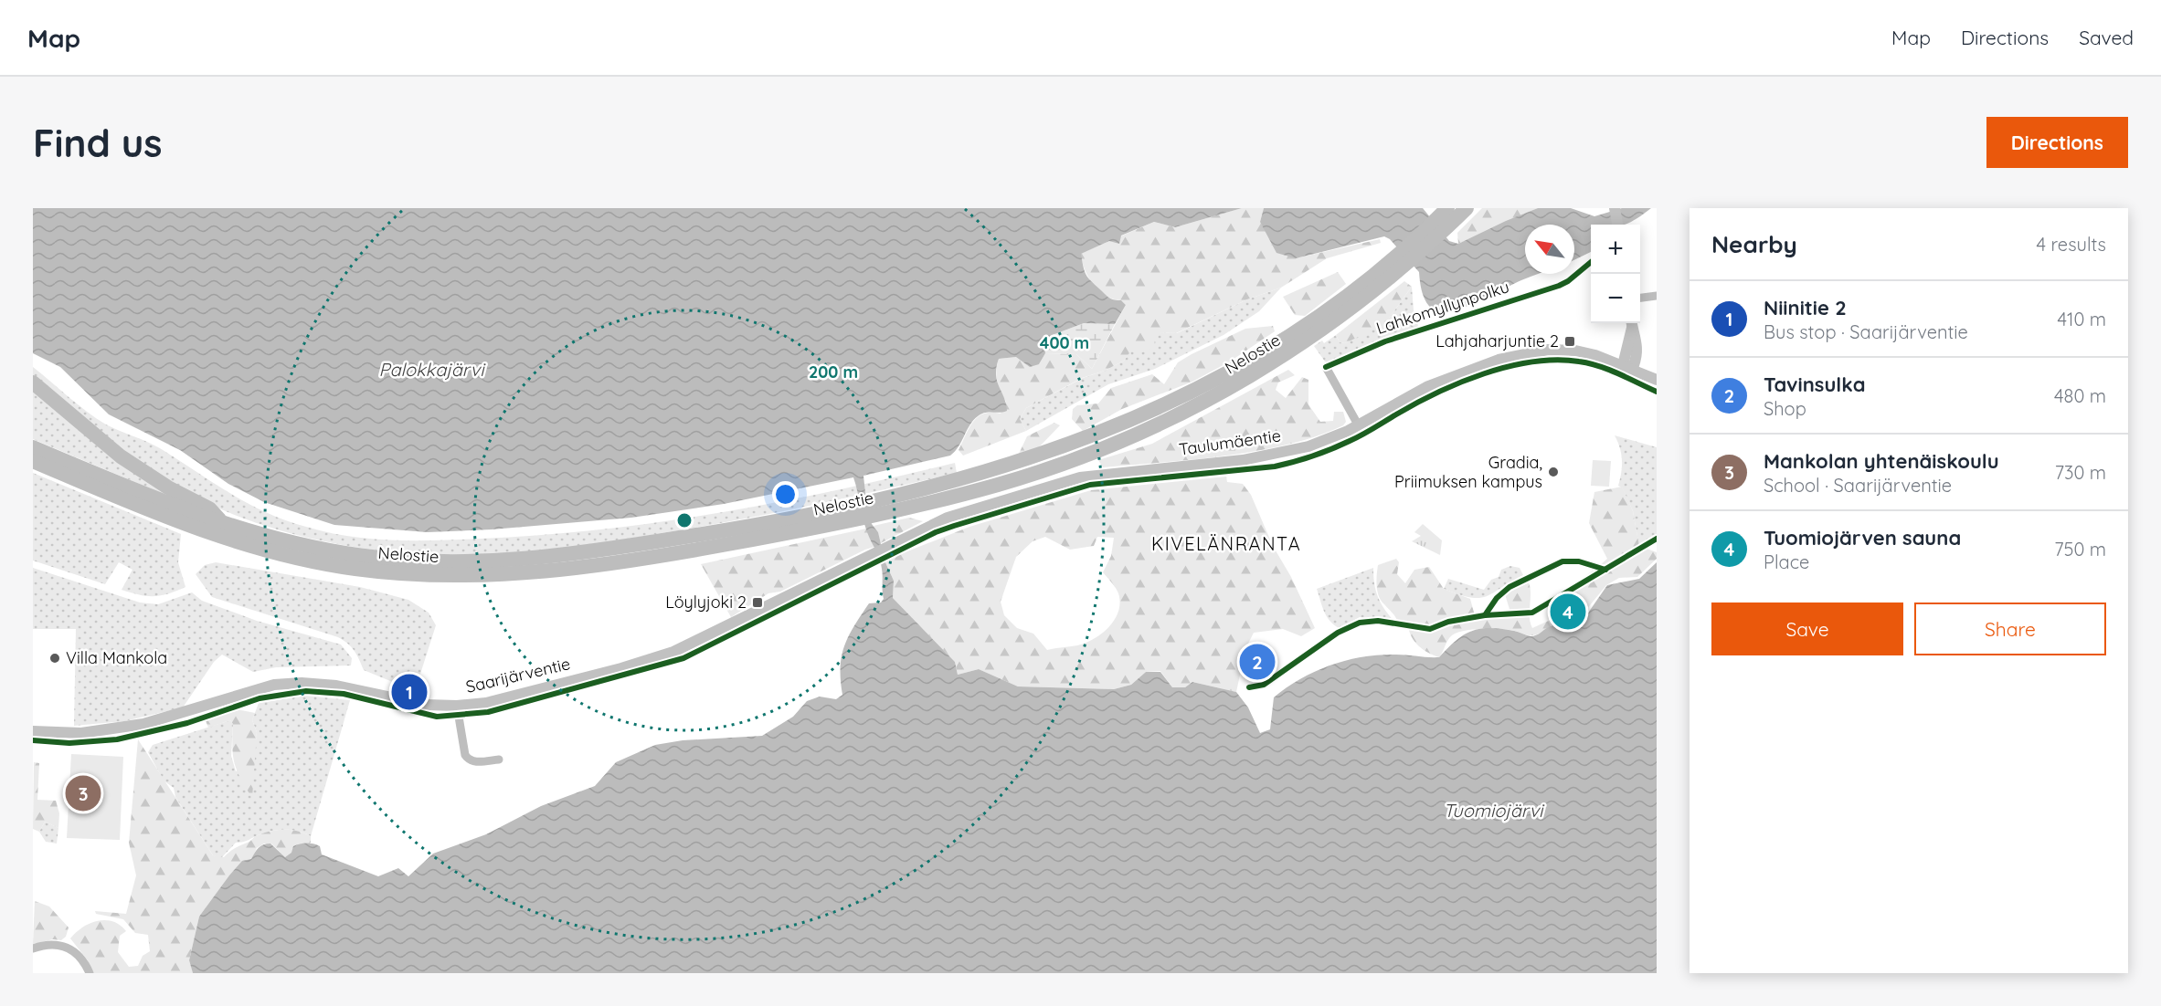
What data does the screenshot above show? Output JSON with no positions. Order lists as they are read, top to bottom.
{
  "streets": {
    "highway": ["Nelostie"],
    "main road": ["Taulumäentie", "Saarijärventie"],
    "cycle path": ["Lahkomyllynpolku"]
  },
  "crossings": [
    ["Taulumäentie", "Saarijärventie"]
  ],
  "districts": ["KIVELÄNRANTA"],
  "water": ["Palokkajärvi", "Tuomiojärvi"],
  "places": {
    "transit": ["Lahjaharjuntie 2", "Löylyjoki 2"],
    "other": ["Gradia, Priimuksen kampus", "Villa Mankola"]
  },
  "north": "top left",
  "page": {
    "header": "Map",
    "nav": ["Map", "Directions", "Saved"],
    "buttons": [
      "Directions",
      ["Save", "Share"]
    ],
    "title": "Find us",
    "heading": ["Nearby", "4 results"],
    "map_buttons": ["+", "−"],
    "list": [
      {
        "mark": "1",
        "name": "Niinitie 2",
        "note": "Bus stop · Saarijärventie",
        "value": "410 m"
      },
      {
        "mark": "2",
        "name": "Tavinsulka",
        "note": "Shop",
        "value": "480 m"
      },
      {
        "mark": "3",
        "name": "Mankolan yhtenäiskoulu",
        "note": "School · Saarijärventie",
        "value": "730 m"
      },
      {
        "mark": "4",
        "name": "Tuomiojärven sauna",
        "note": "Place",
        "value": "750 m"
      }
    ],
    "pins": [
      "4",
      "2",
      "1",
      "3"
    ]
  },
  "rings": ["400 m", "200 m"]
}
